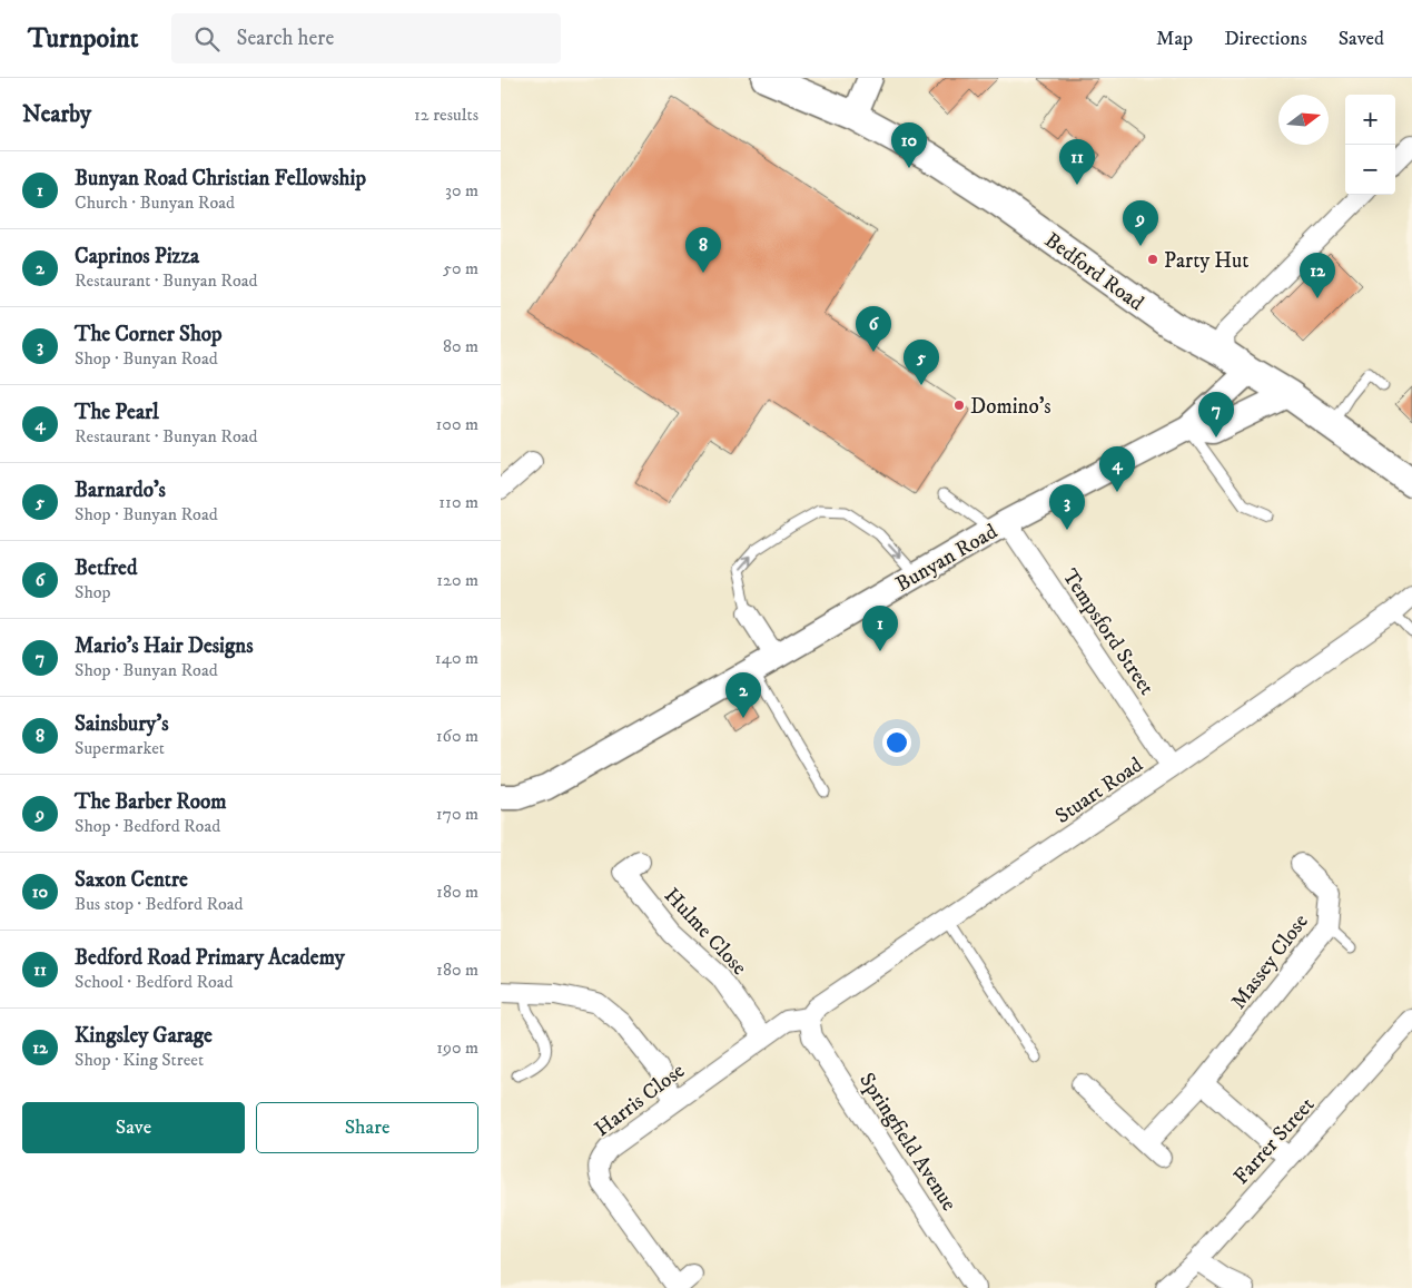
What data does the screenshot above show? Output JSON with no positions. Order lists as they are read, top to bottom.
{
  "streets": {
    "main road": ["Bedford Road"],
    "street": [
      "Bunyan Road",
      "Tempsford Street",
      "Stuart Road",
      "Hulme Close",
      "Massey Close",
      "Harris Close",
      "Farrer Street",
      "Springfield Avenue"
    ]
  },
  "crossings": [
    ["Bedford Road", "Bunyan Road"],
    ["Bunyan Road", "Tempsford Street"],
    ["Tempsford Street", "Stuart Road"],
    ["Stuart Road", "Harris Close"],
    ["Stuart Road", "Springfield Avenue"],
    ["Hulme Close", "Harris Close"],
    ["Harris Close", "Springfield Avenue"]
  ],
  "places": ["Party Hut", "Domino's"],
  "north": "right",
  "page": {
    "header": "Turnpoint",
    "search": "Search here",
    "nav": ["Map", "Directions", "Saved"],
    "heading": ["Nearby", "12 results"],
    "map_buttons": ["+", "−"],
    "pins": [
      "10",
      "11",
      "9",
      "8",
      "12",
      "6",
      "5",
      "7",
      "4",
      "3",
      "1",
      "2"
    ],
    "list": [
      {
        "mark": "1",
        "name": "Bunyan Road Christian Fellowship",
        "note": "Church · Bunyan Road",
        "value": "30 m"
      },
      {
        "mark": "2",
        "name": "Caprinos Pizza",
        "note": "Restaurant · Bunyan Road",
        "value": "50 m"
      },
      {
        "mark": "3",
        "name": "The Corner Shop",
        "note": "Shop · Bunyan Road",
        "value": "80 m"
      },
      {
        "mark": "4",
        "name": "The Pearl",
        "note": "Restaurant · Bunyan Road",
        "value": "100 m"
      },
      {
        "mark": "5",
        "name": "Barnardo's",
        "note": "Shop · Bunyan Road",
        "value": "110 m"
      },
      {
        "mark": "6",
        "name": "Betfred",
        "note": "Shop",
        "value": "120 m"
      },
      {
        "mark": "7",
        "name": "Mario's Hair Designs",
        "note": "Shop · Bunyan Road",
        "value": "140 m"
      },
      {
        "mark": "8",
        "name": "Sainsbury's",
        "note": "Supermarket",
        "value": "160 m"
      },
      {
        "mark": "9",
        "name": "The Barber Room",
        "note": "Shop · Bedford Road",
        "value": "170 m"
      },
      {
        "mark": "10",
        "name": "Saxon Centre",
        "note": "Bus stop · Bedford Road",
        "value": "180 m"
      },
      {
        "mark": "11",
        "name": "Bedford Road Primary Academy",
        "note": "School · Bedford Road",
        "value": "180 m"
      },
      {
        "mark": "12",
        "name": "Kingsley Garage",
        "note": "Shop · King Street",
        "value": "190 m"
      }
    ],
    "buttons": ["Save", "Share"]
  }
}
